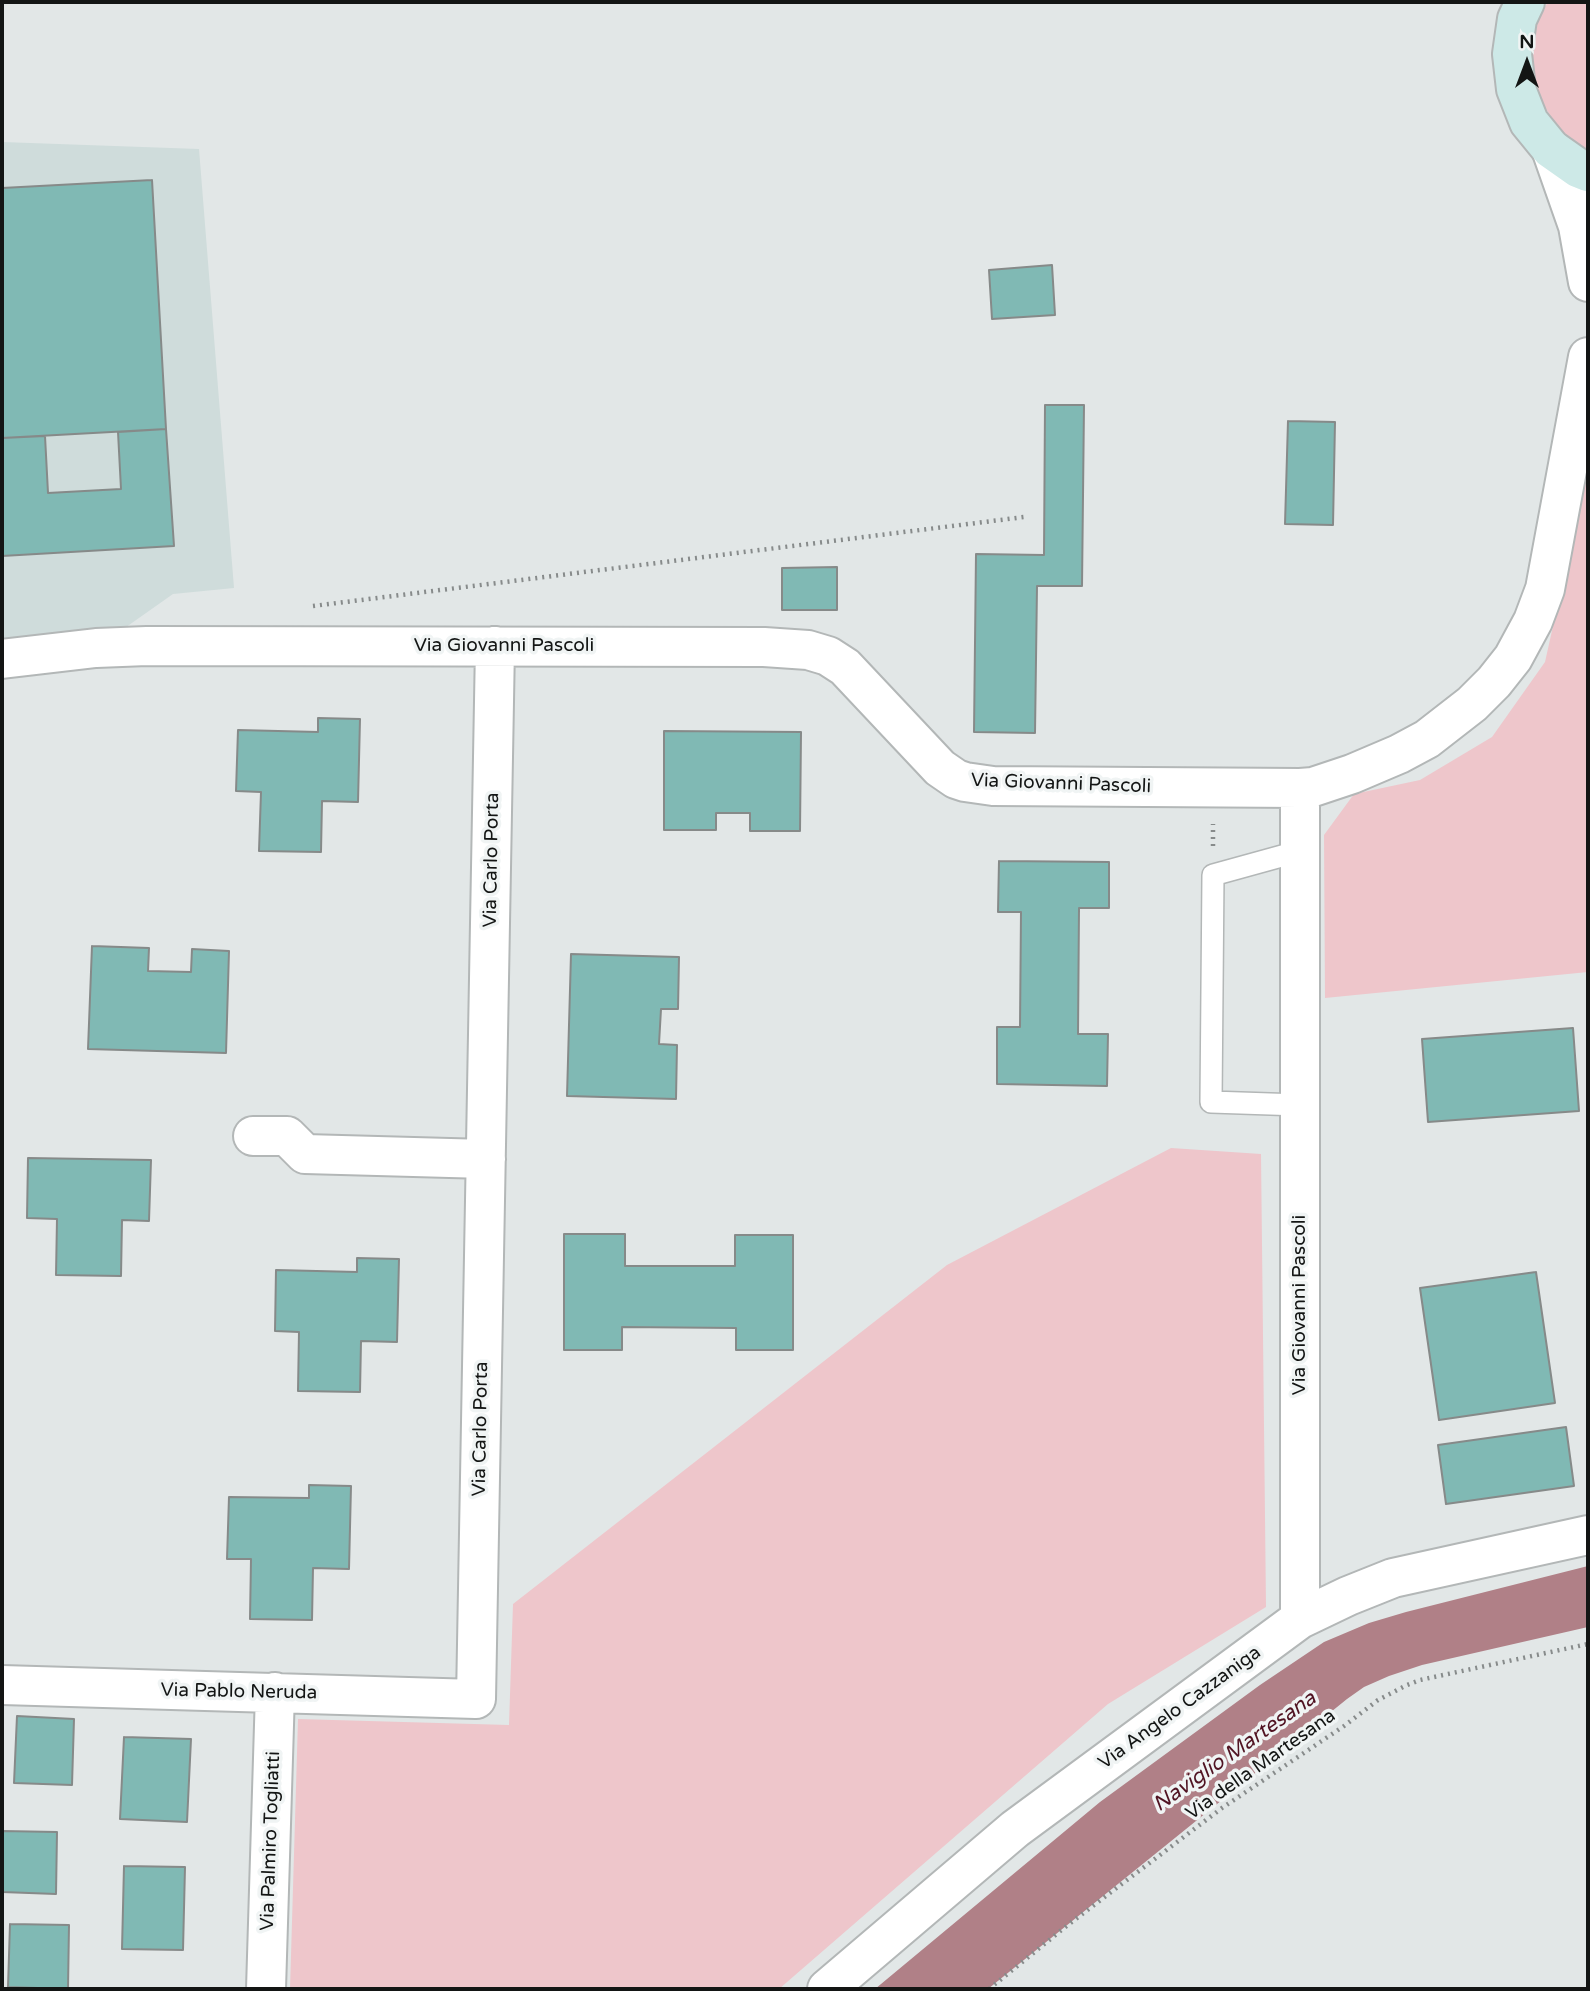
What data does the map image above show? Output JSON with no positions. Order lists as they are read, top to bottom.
{
  "streets": {
    "street": [
      "Via Giovanni Pascoli",
      "Via Carlo Porta",
      "Via Pablo Neruda",
      "Via Angelo Cazzaniga",
      "Via Palmiro Togliatti"
    ],
    "path": ["Via della Martesana"]
  },
  "crossings": [
    ["Via Giovanni Pascoli", "Via Carlo Porta"],
    ["Via Giovanni Pascoli", "Via Angelo Cazzaniga"],
    ["Via Carlo Porta", "Via Pablo Neruda"],
    ["Via Pablo Neruda", "Via Palmiro Togliatti"]
  ],
  "water": ["Naviglio Martesana"],
  "north": "top"
}
